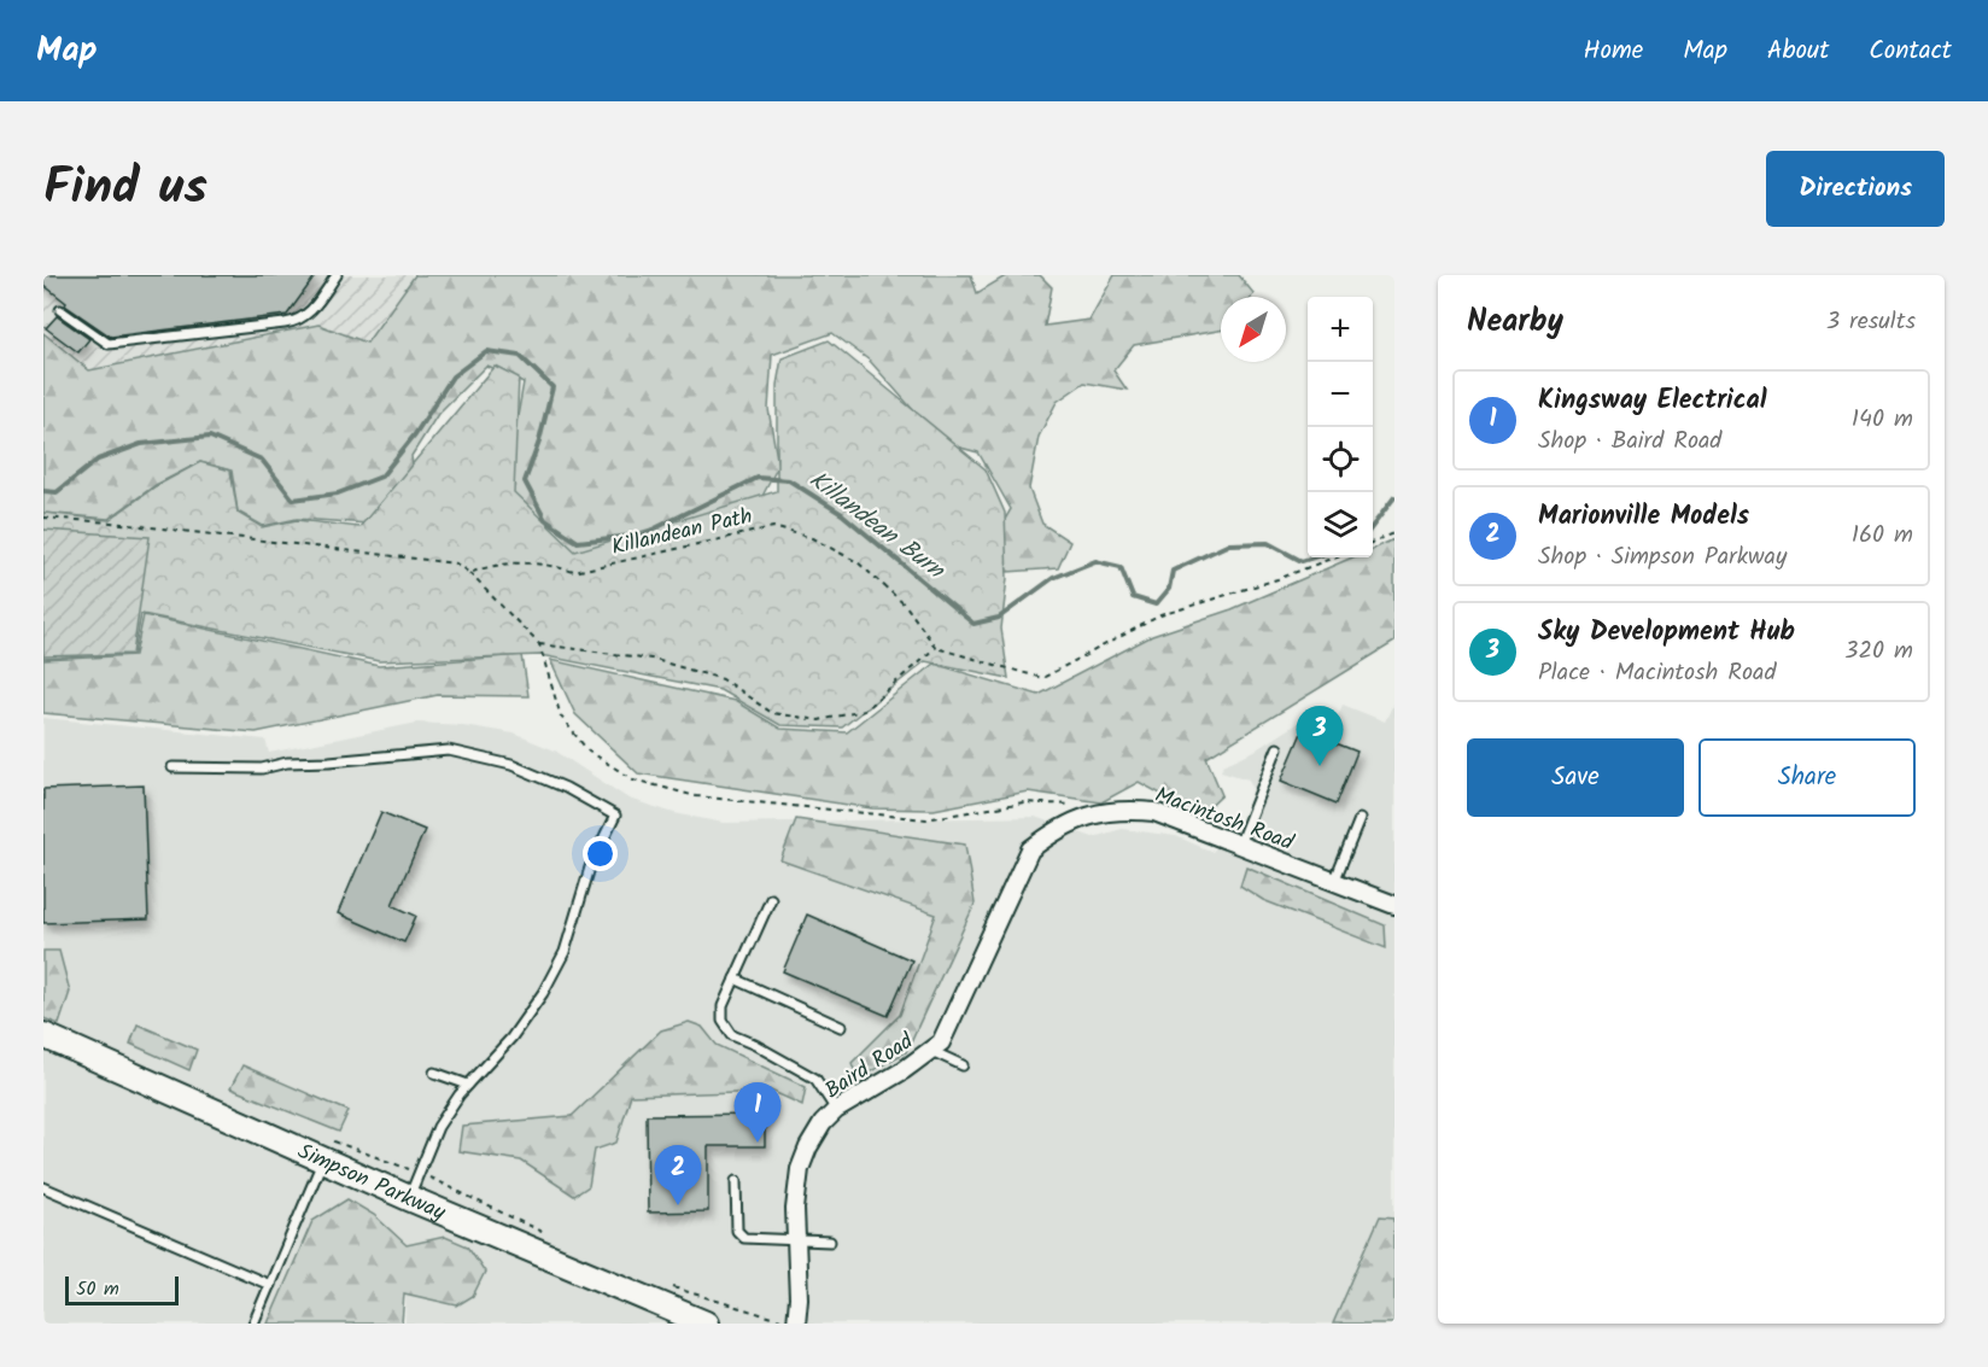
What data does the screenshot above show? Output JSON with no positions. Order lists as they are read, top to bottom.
{
  "streets": {
    "main road": ["Simpson Parkway"],
    "street": ["Macintosh Road", "Baird Road"],
    "path": ["Killandean Path"]
  },
  "crossings": [
    ["Macintosh Road", "Baird Road"]
  ],
  "water": ["Killandean Burn"],
  "scale_bar": "50 m",
  "north": "bottom left",
  "page": {
    "header": "Map",
    "nav": [
      "Home",
      "Map",
      "About",
      "Contact"
    ],
    "title": "Find us",
    "buttons": [
      "Directions",
      ["Save", "Share"]
    ],
    "heading": ["Nearby", "3 results"],
    "map_buttons": ["+", "−"],
    "list": [
      {
        "mark": "1",
        "name": "Kingsway Electrical",
        "note": "Shop · Baird Road",
        "value": "140 m"
      },
      {
        "mark": "2",
        "name": "Marionville Models",
        "note": "Shop · Simpson Parkway",
        "value": "160 m"
      },
      {
        "mark": "3",
        "name": "Sky Development Hub",
        "note": "Place · Macintosh Road",
        "value": "320 m"
      }
    ],
    "pins": ["3", "1", "2"],
    "scale": "50 m"
  }
}
